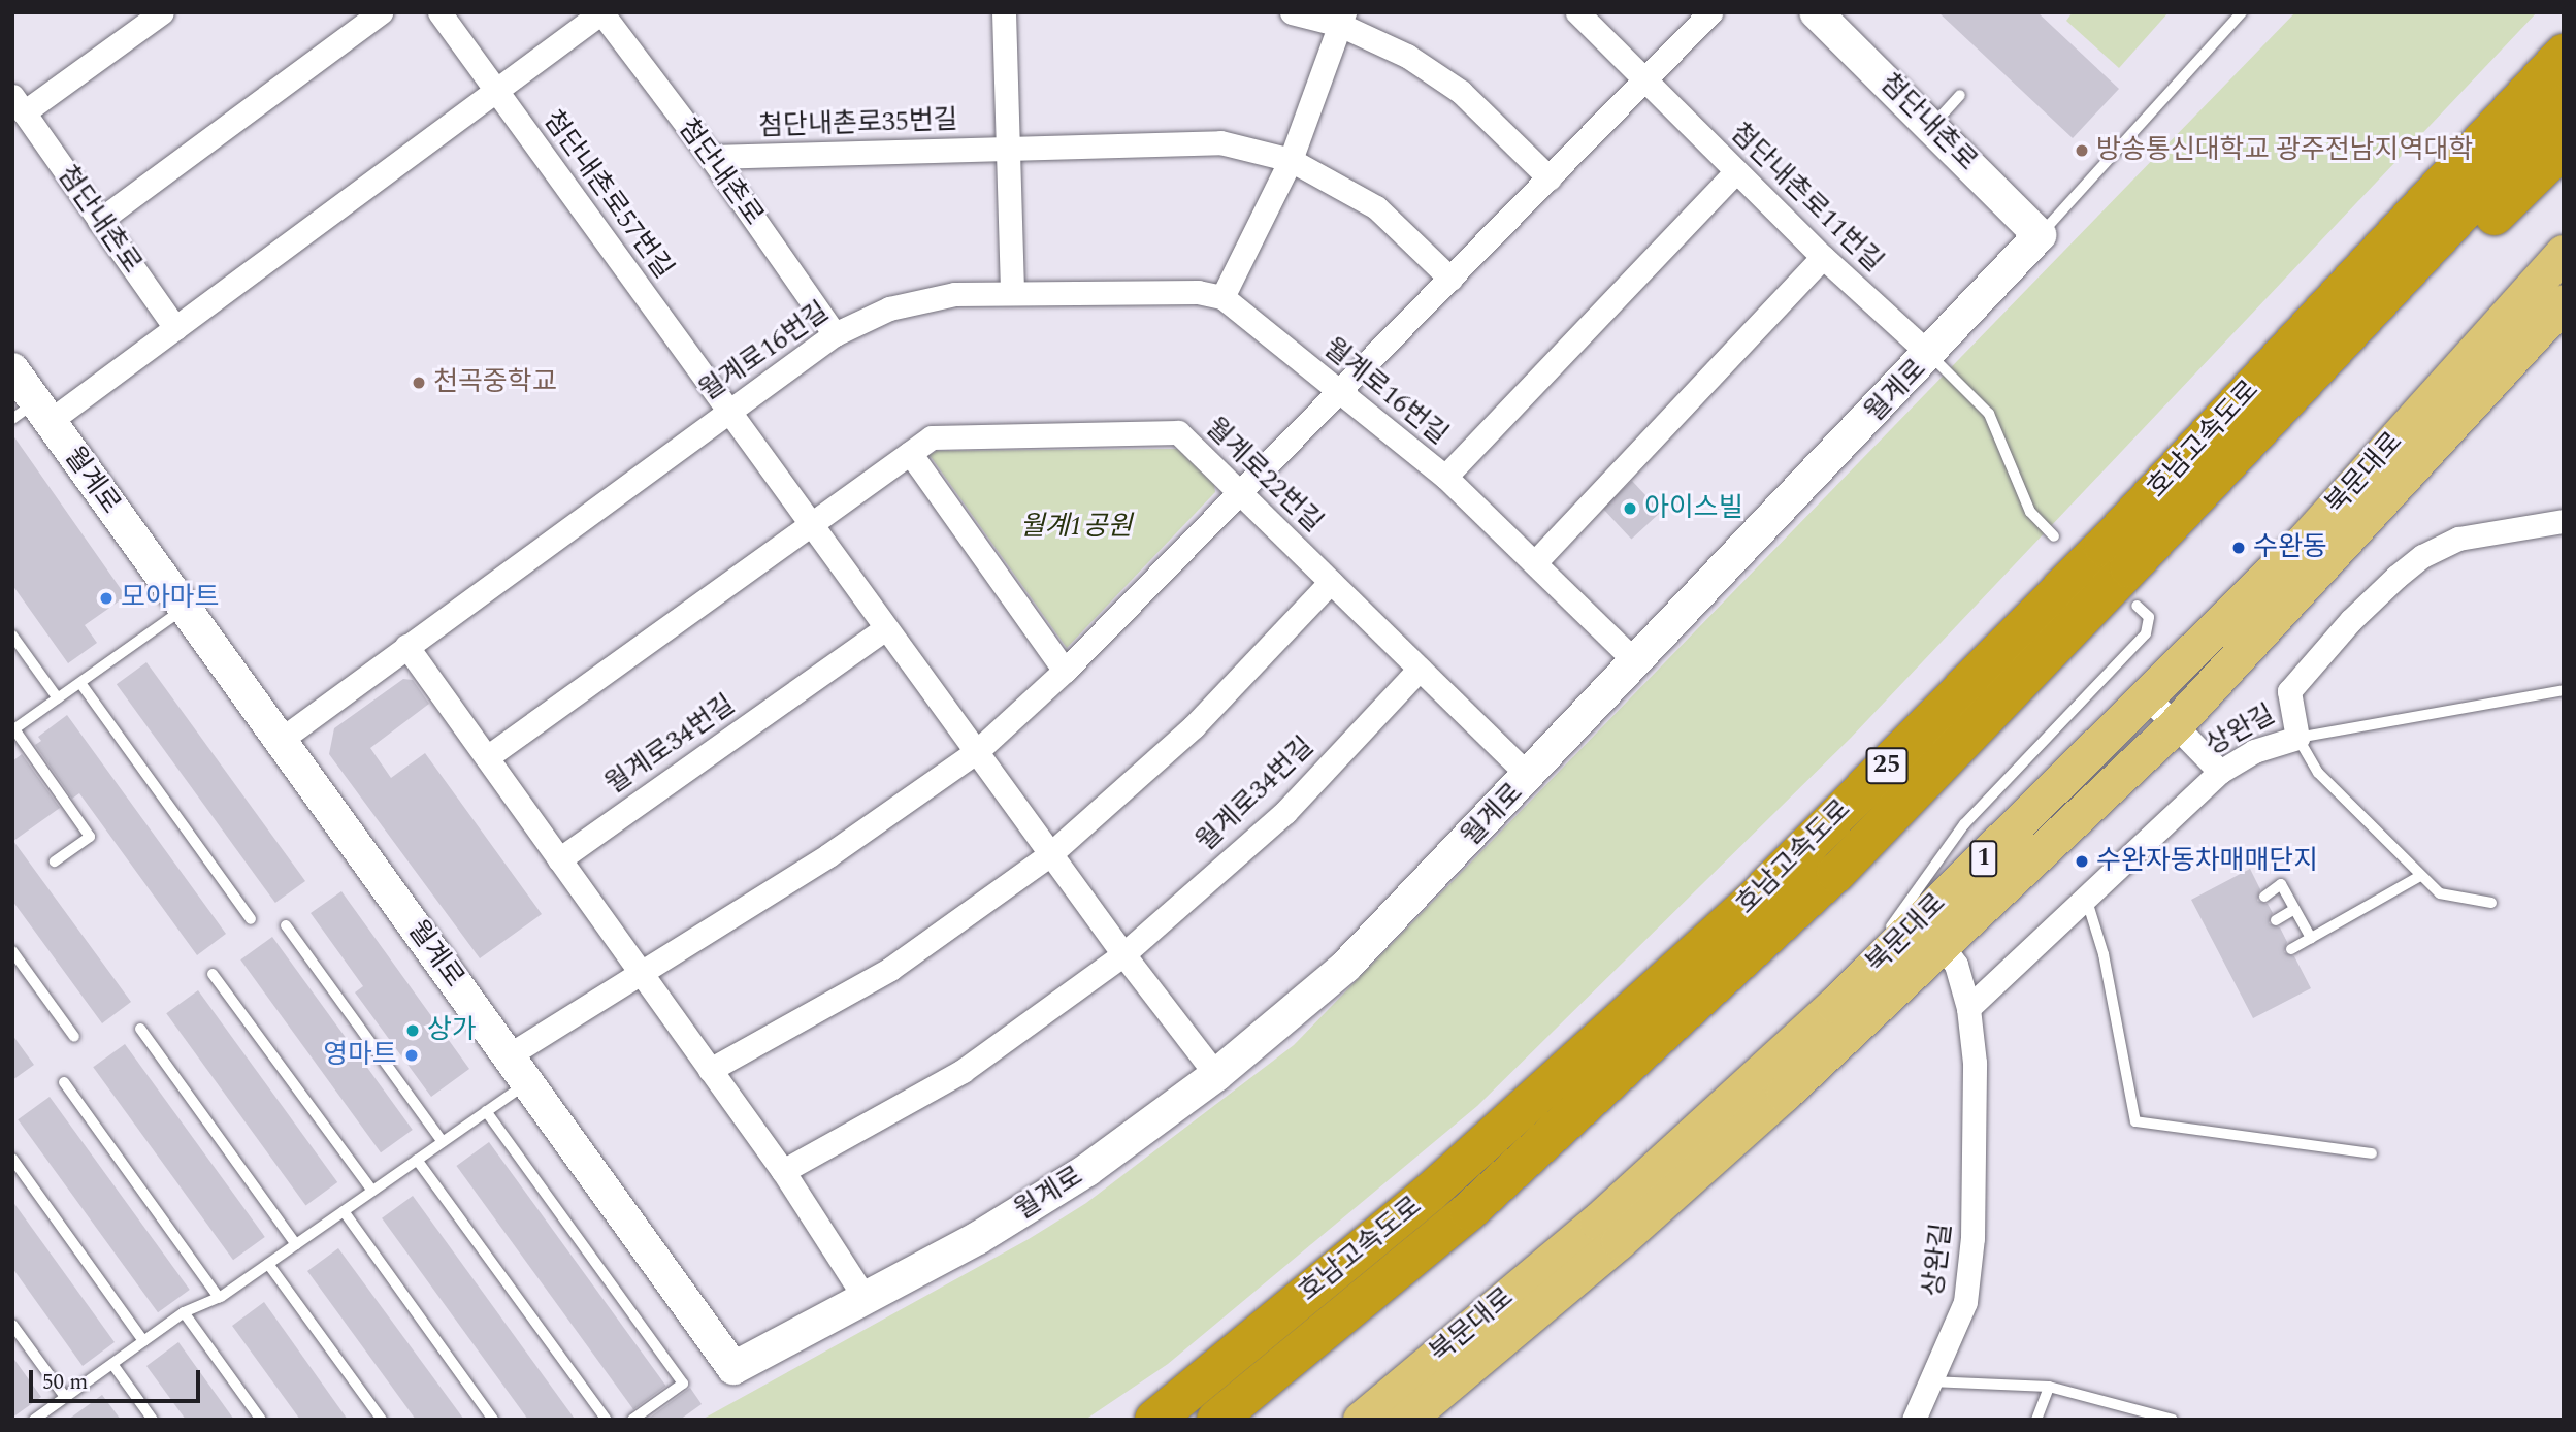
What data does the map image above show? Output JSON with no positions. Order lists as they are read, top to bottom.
{
  "streets": {
    "highway": ["호남고속도로", "25"],
    "main road": ["북문대로", "1"],
    "street": [
      "첨단내촌로",
      "첨단내촌로35번길",
      "첨단내촌로57번길",
      "첨단내촌로11번길",
      "월계로16번길",
      "월계로",
      "월계로22번길",
      "상완길",
      "월계로34번길"
    ]
  },
  "crossings": [
    ["첨단내촌로", "첨단내촌로35번길"],
    ["첨단내촌로", "월계로16번길"],
    ["첨단내촌로", "월계로"],
    ["첨단내촌로57번길", "월계로16번길"],
    ["첨단내촌로57번길", "월계로"],
    ["첨단내촌로11번길", "월계로16번길"],
    ["첨단내촌로11번길", "월계로"],
    ["월계로16번길", "월계로"],
    ["월계로", "월계로22번길"],
    ["북문대로", "상완길"],
    ["월계로22번길", "월계로34번길"]
  ],
  "parks": ["월계1공원"],
  "places": [
    "방송통신대학교 광주전남지역대학",
    "천곡중학교",
    "아이스빌",
    "수완동",
    "모아마트",
    "수완자동차매매단지",
    "상가",
    "영마트"
  ],
  "scale_bar": "50 m"
}
